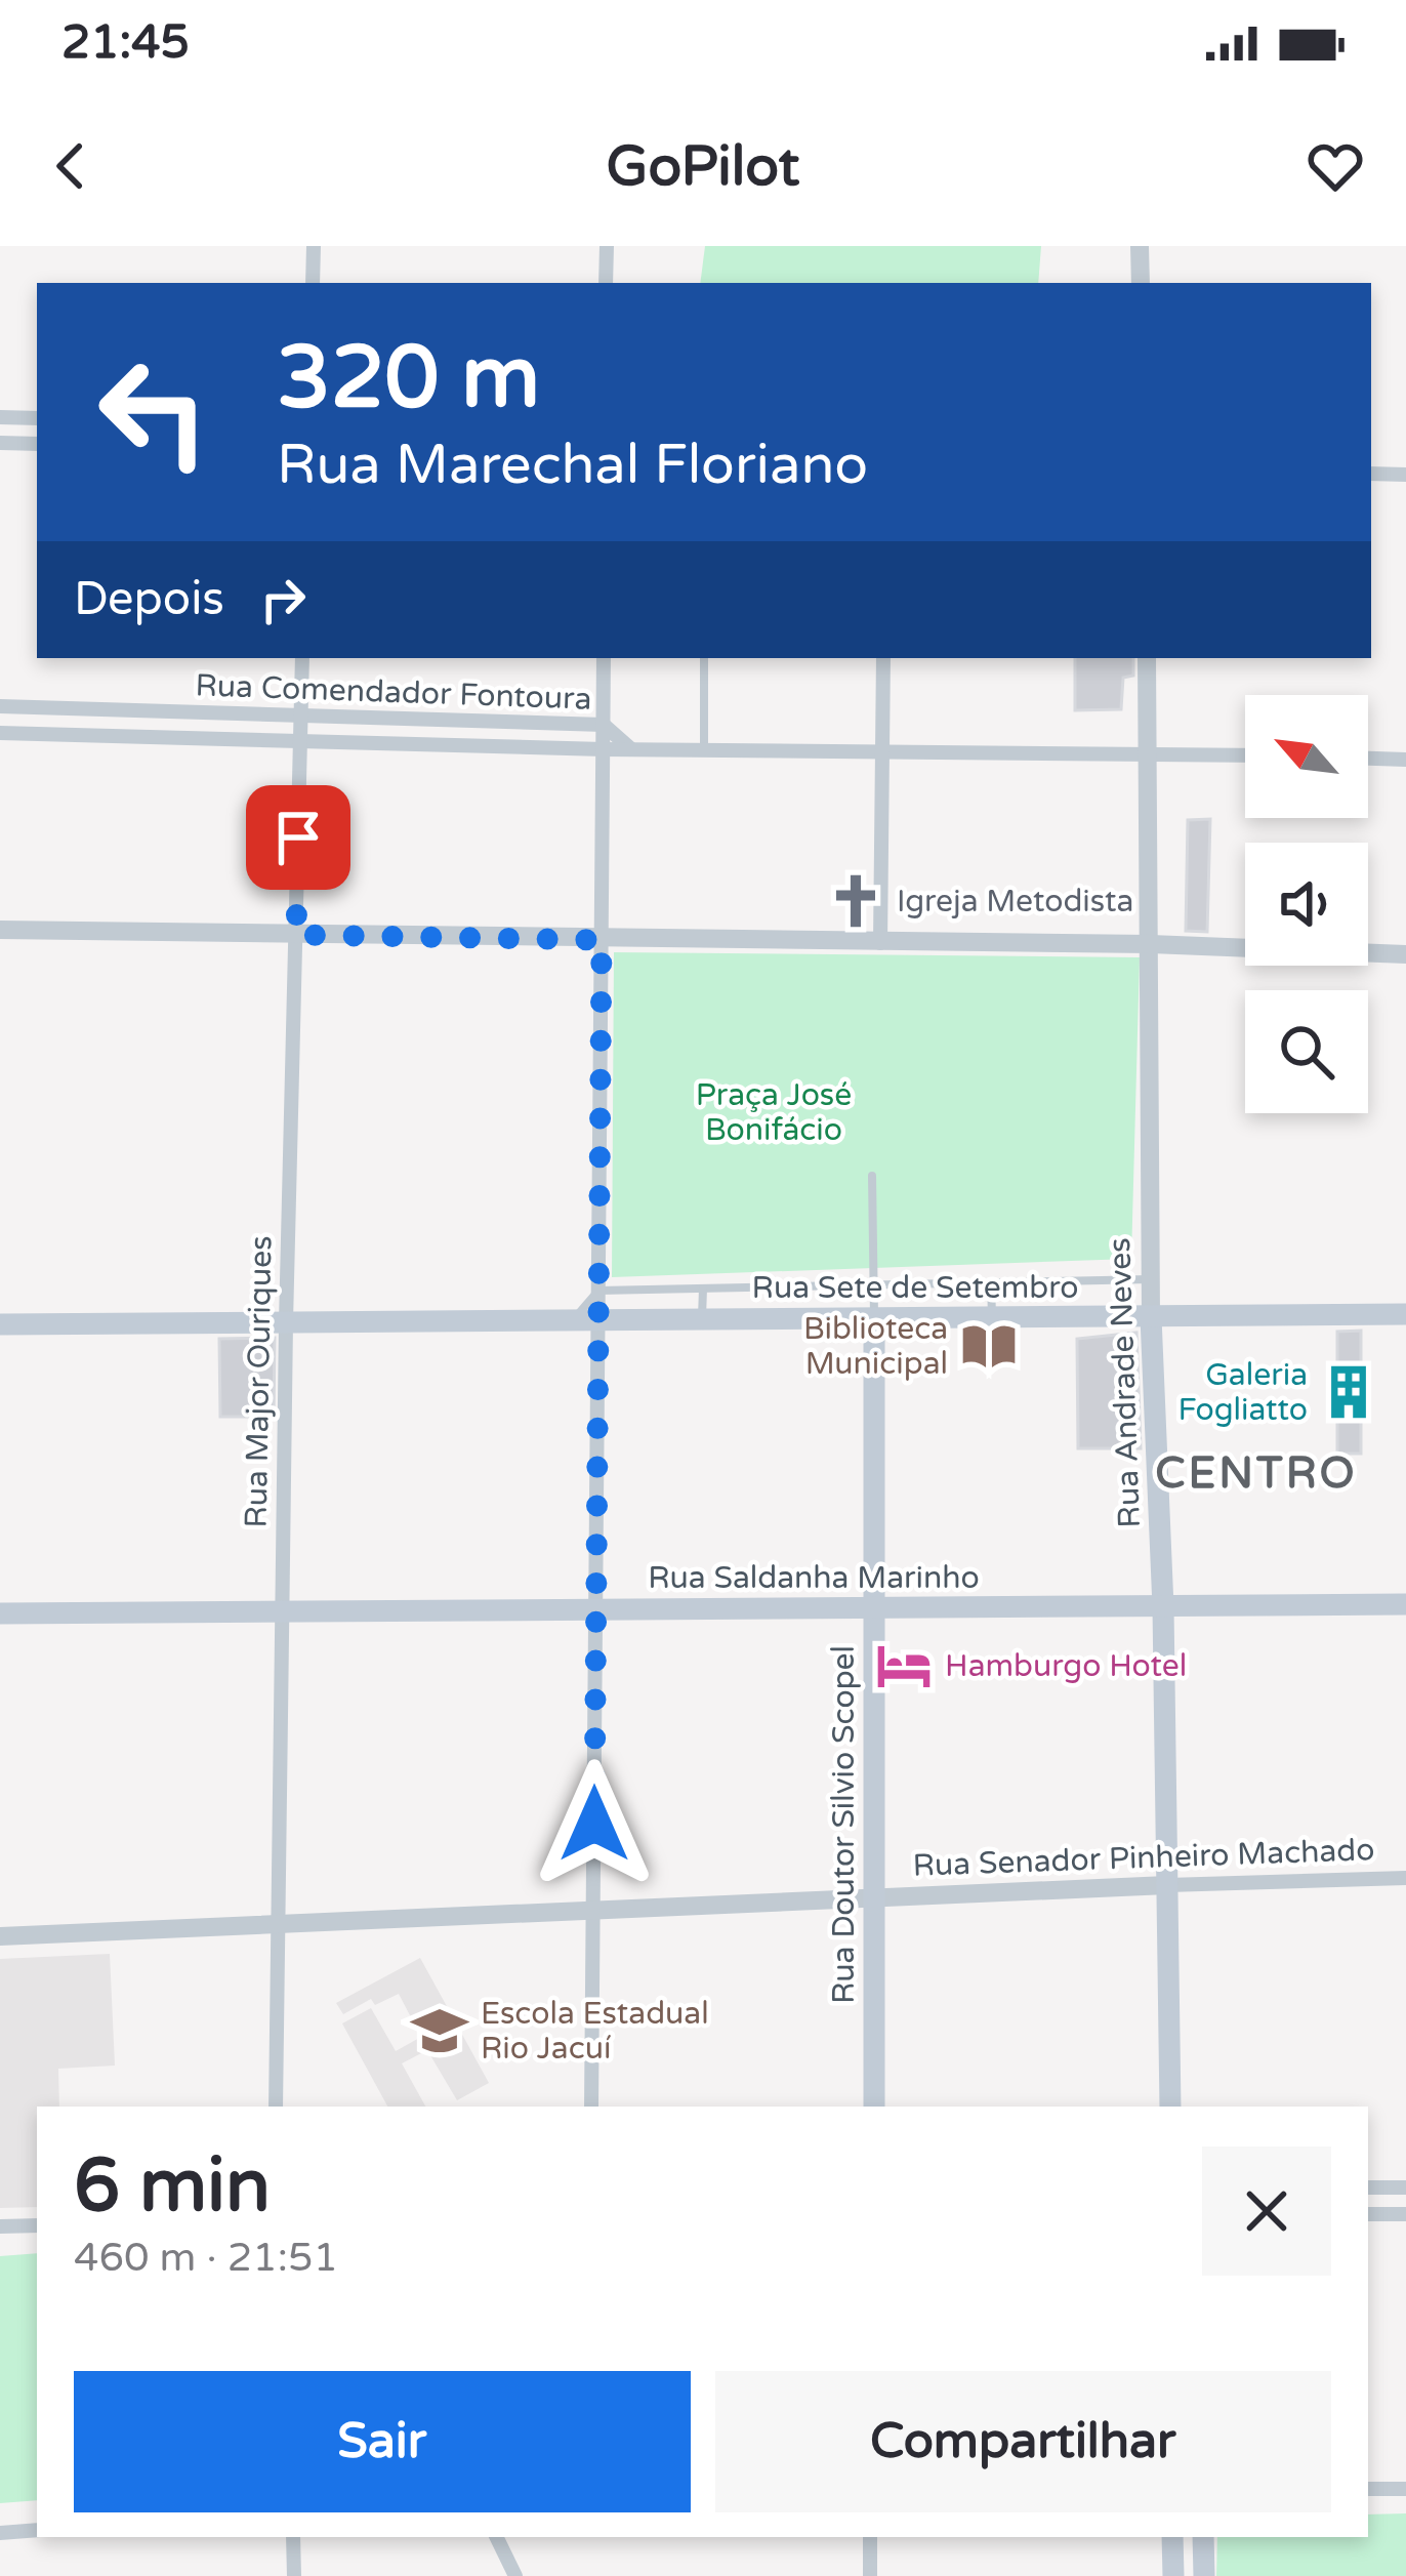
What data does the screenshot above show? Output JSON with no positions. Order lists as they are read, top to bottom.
{
  "streets": {
    "main road": [
      "Rua Sete de Setembro",
      "Rua Andrade Neves",
      "Rua Saldanha Marinho",
      "Rua Doutor Silvio Scopel"
    ],
    "street": ["Rua Comendador Fontoura", "Rua Major Ouriques", "Rua Senador Pinheiro Machado"]
  },
  "crossings": [
    ["Rua Comendador Fontoura", "Rua Major Ouriques"],
    ["Rua Comendador Fontoura", "Rua Andrade Neves"],
    ["Rua Sete de Setembro", "Rua Major Ouriques"],
    ["Rua Sete de Setembro", "Rua Andrade Neves"],
    ["Rua Sete de Setembro", "Rua Doutor Silvio Scopel"],
    ["Rua Major Ouriques", "Rua Saldanha Marinho"],
    ["Rua Major Ouriques", "Rua Senador Pinheiro Machado"],
    ["Rua Andrade Neves", "Rua Saldanha Marinho"],
    ["Rua Andrade Neves", "Rua Senador Pinheiro Machado"],
    ["Rua Saldanha Marinho", "Rua Doutor Silvio Scopel"],
    ["Rua Doutor Silvio Scopel", "Rua Senador Pinheiro Machado"]
  ],
  "districts": ["CENTRO"],
  "parks": ["Praça José Bonifácio"],
  "places": {
    "church": ["Igreja Metodista"],
    "library": ["Biblioteca Municipal"],
    "building": ["Galeria Fogliatto"],
    "hotel": ["Hamburgo Hotel"],
    "school or university": ["Escola Estadual Rio Jacuí"]
  },
  "north": "top left",
  "page": {
    "status": "21:45",
    "header": "GoPilot",
    "turn": ["320 m", "Rua Marechal Floriano"],
    "then": "Depois",
    "heading": ["6 min", "460 m · 21:51"],
    "buttons": ["Sair", "Compartilhar"]
  }
}
